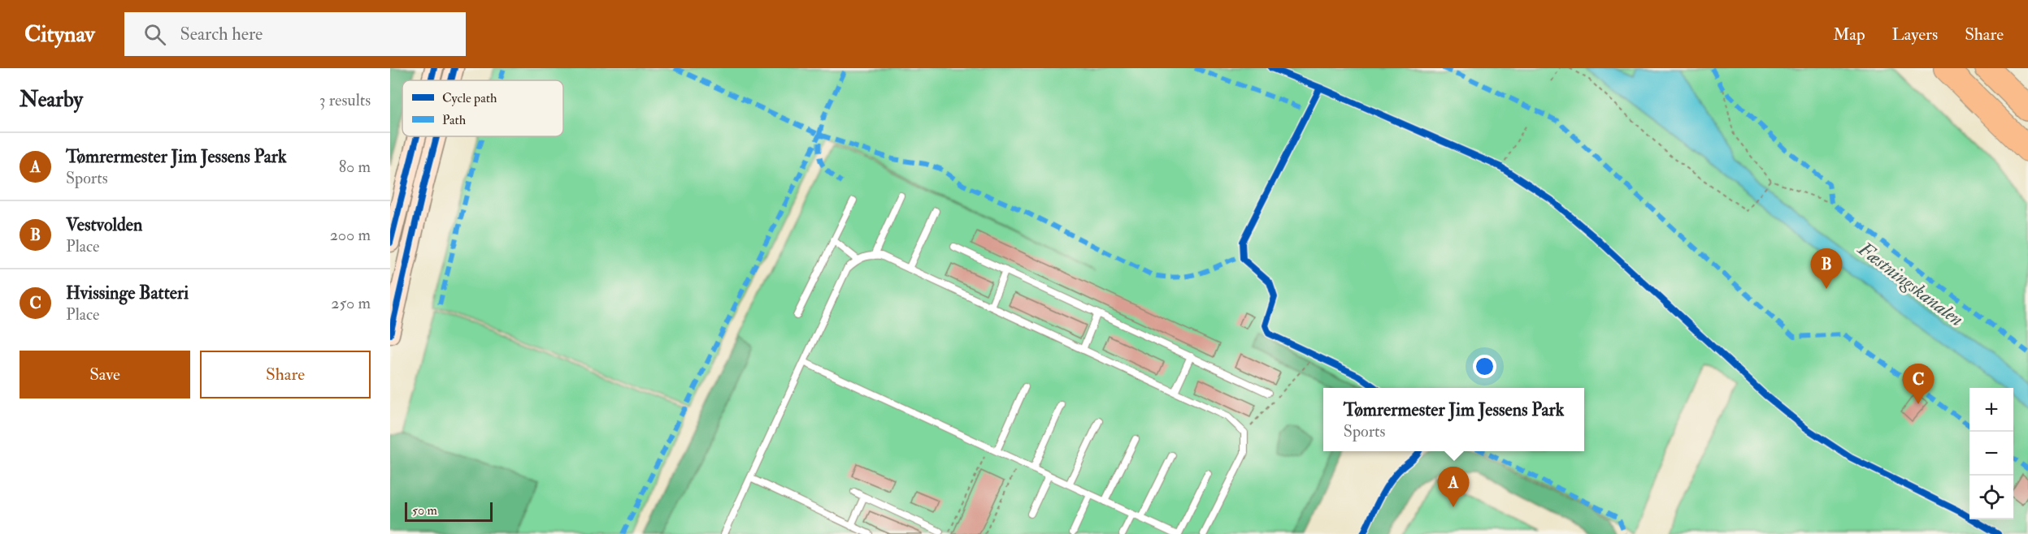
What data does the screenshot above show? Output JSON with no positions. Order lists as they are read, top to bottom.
{
  "water": ["Fæstningskanalen"],
  "legend": ["Cycle path", "Path"],
  "scale_bar": "50 m",
  "page": {
    "header": "Citynav",
    "search": "Search here",
    "nav": ["Map", "Layers", "Share"],
    "heading": ["Nearby", "3 results"],
    "list": [
      {
        "mark": "A",
        "name": "Tømrermester Jim Jessens Park",
        "note": "Sports",
        "value": "80 m"
      },
      {
        "mark": "B",
        "name": "Vestvolden",
        "note": "Place",
        "value": "200 m"
      },
      {
        "mark": "C",
        "name": "Hvissinge Batteri",
        "note": "Place",
        "value": "250 m"
      }
    ],
    "pins": ["B", "C", "A"],
    "buttons": ["Save", "Share"],
    "map_buttons": ["+", "−"],
    "popup": ["Tømrermester Jim Jessens Park", "Sports"],
    "scale": "50 m"
  }
}
